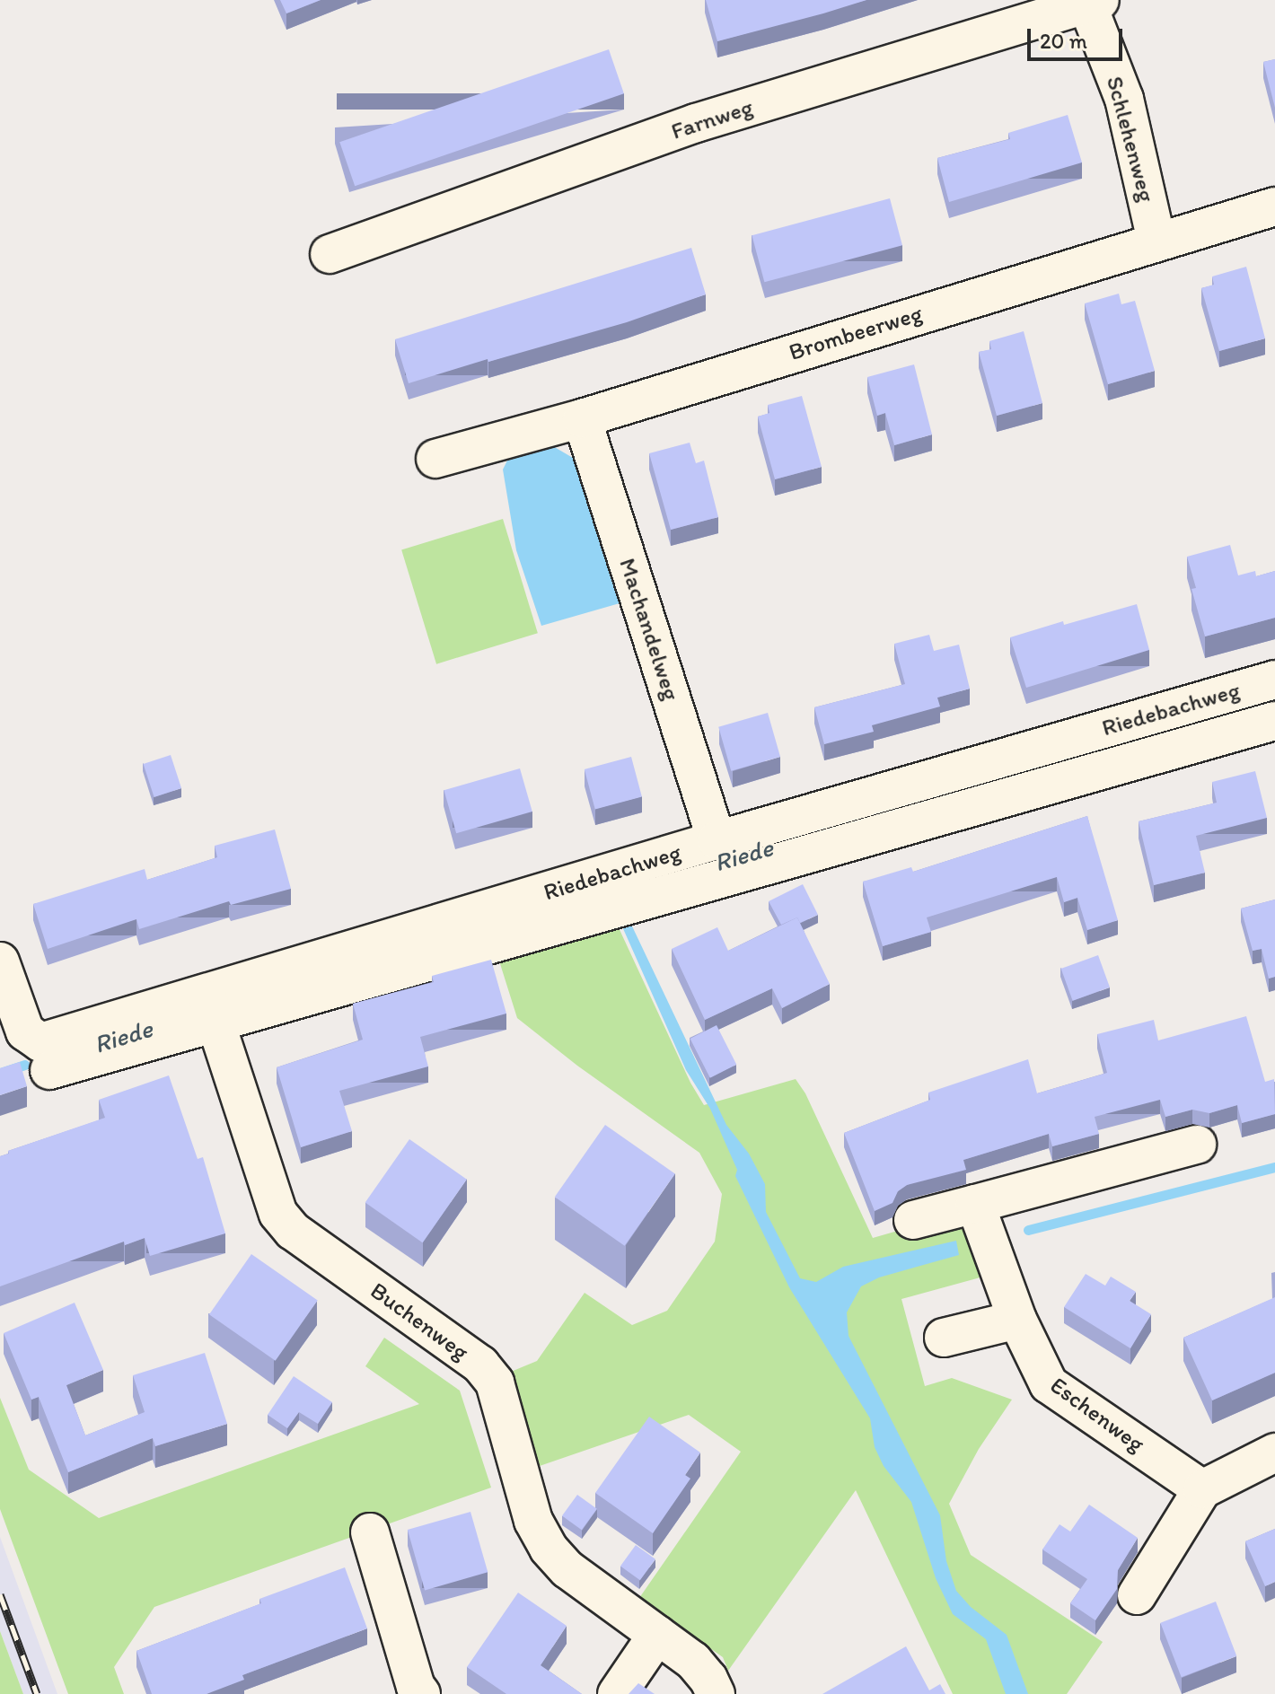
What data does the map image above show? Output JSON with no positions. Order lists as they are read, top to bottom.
{
  "streets": {
    "street": [
      "Farnweg",
      "Schlehenweg",
      "Brombeerweg",
      "Machandelweg",
      "Riedebachweg",
      "Buchenweg",
      "Eschenweg"
    ]
  },
  "crossings": [
    ["Farnweg", "Schlehenweg"],
    ["Schlehenweg", "Brombeerweg"],
    ["Brombeerweg", "Machandelweg"],
    ["Machandelweg", "Riedebachweg"],
    ["Riedebachweg", "Buchenweg"]
  ],
  "water": ["Riede"],
  "scale_bar": "20 m"
}
